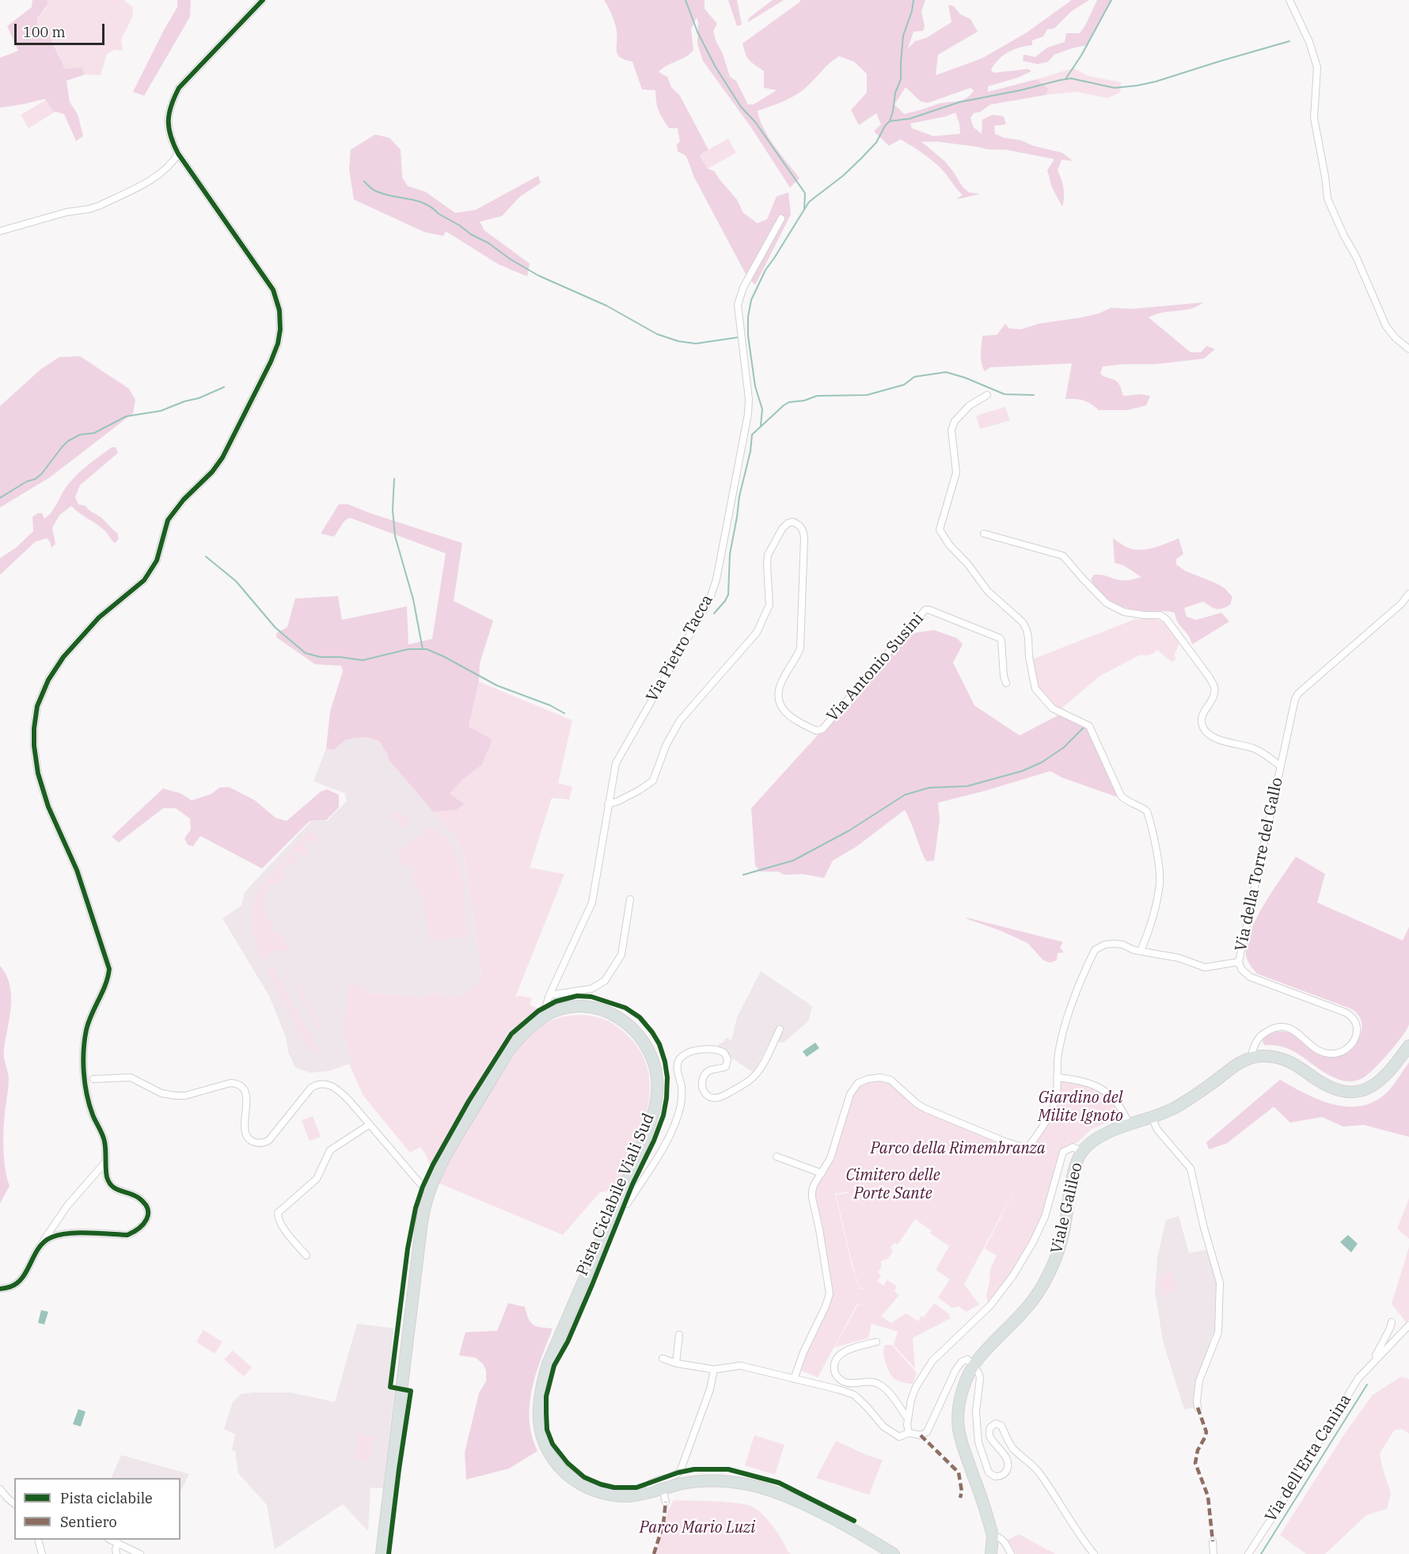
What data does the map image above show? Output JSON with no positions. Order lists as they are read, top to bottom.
{
  "streets": {
    "main road": ["Viale Galileo"],
    "street": [
      "Via Pietro Tacca",
      "Via Antonio Susini",
      "Via della Torre del Gallo",
      "Via dell'Erta Canina"
    ],
    "cycle path": ["Pista Ciclabile Viali Sud"]
  },
  "crossings": [
    ["Via Pietro Tacca", "Via Antonio Susini"]
  ],
  "parks": [
    "Giardino del Milite Ignoto",
    "Parco della Rimembranza",
    "Cimitero delle Porte Sante",
    "Parco Mario Luzi"
  ],
  "legend": ["Pista ciclabile", "Sentiero"],
  "scale_bar": "100 m"
}
